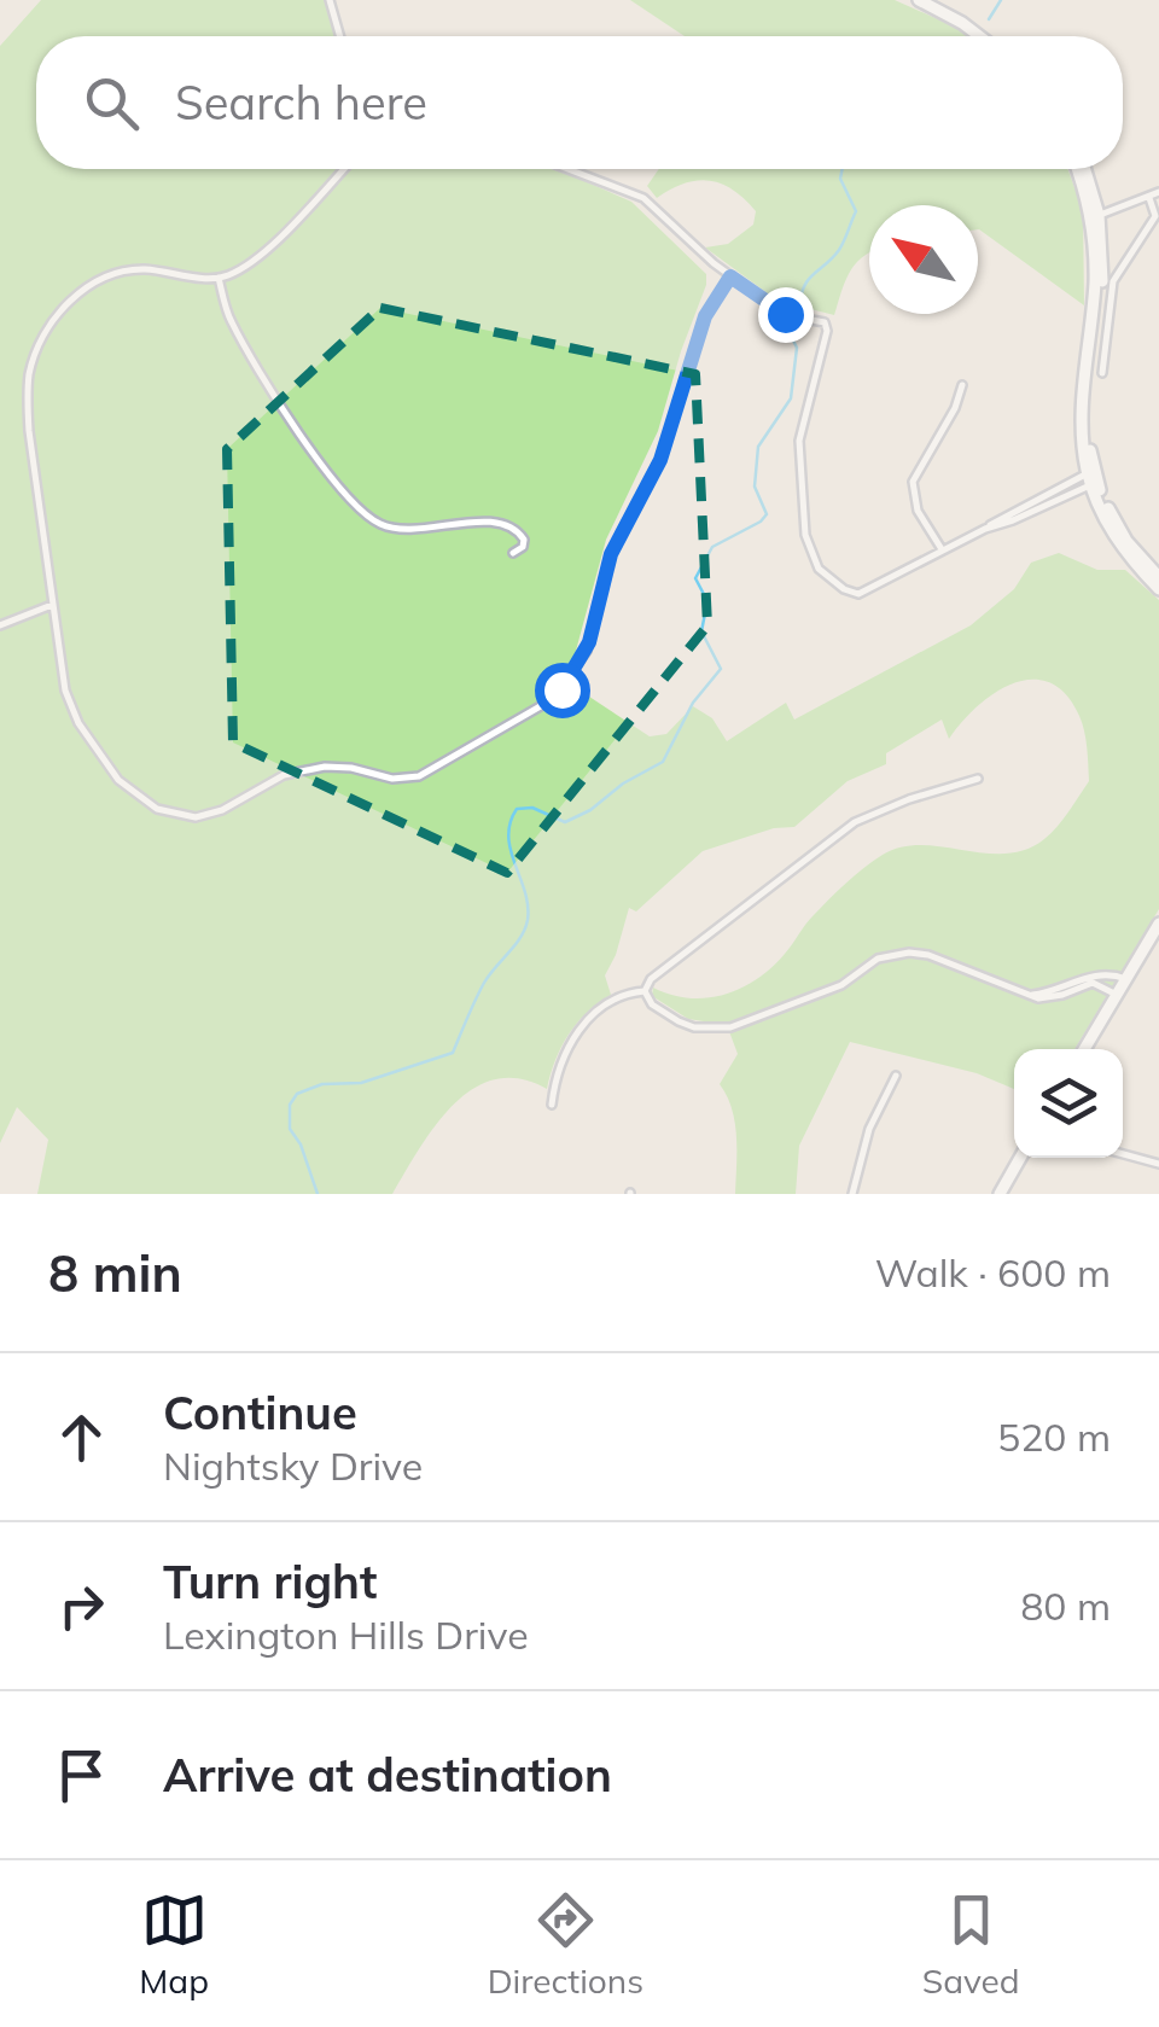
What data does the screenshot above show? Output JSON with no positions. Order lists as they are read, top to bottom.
{
  "north": "top left",
  "page": {
    "search": "Search here",
    "heading": ["8 min", "Walk · 600 m"],
    "list": [
      ["Continue", "Nightsky Drive", "520 m"],
      ["Turn right", "Lexington Hills Drive", "80 m"],
      "Arrive at destination"
    ],
    "nav": ["Map", "Directions", "Saved"]
  }
}
